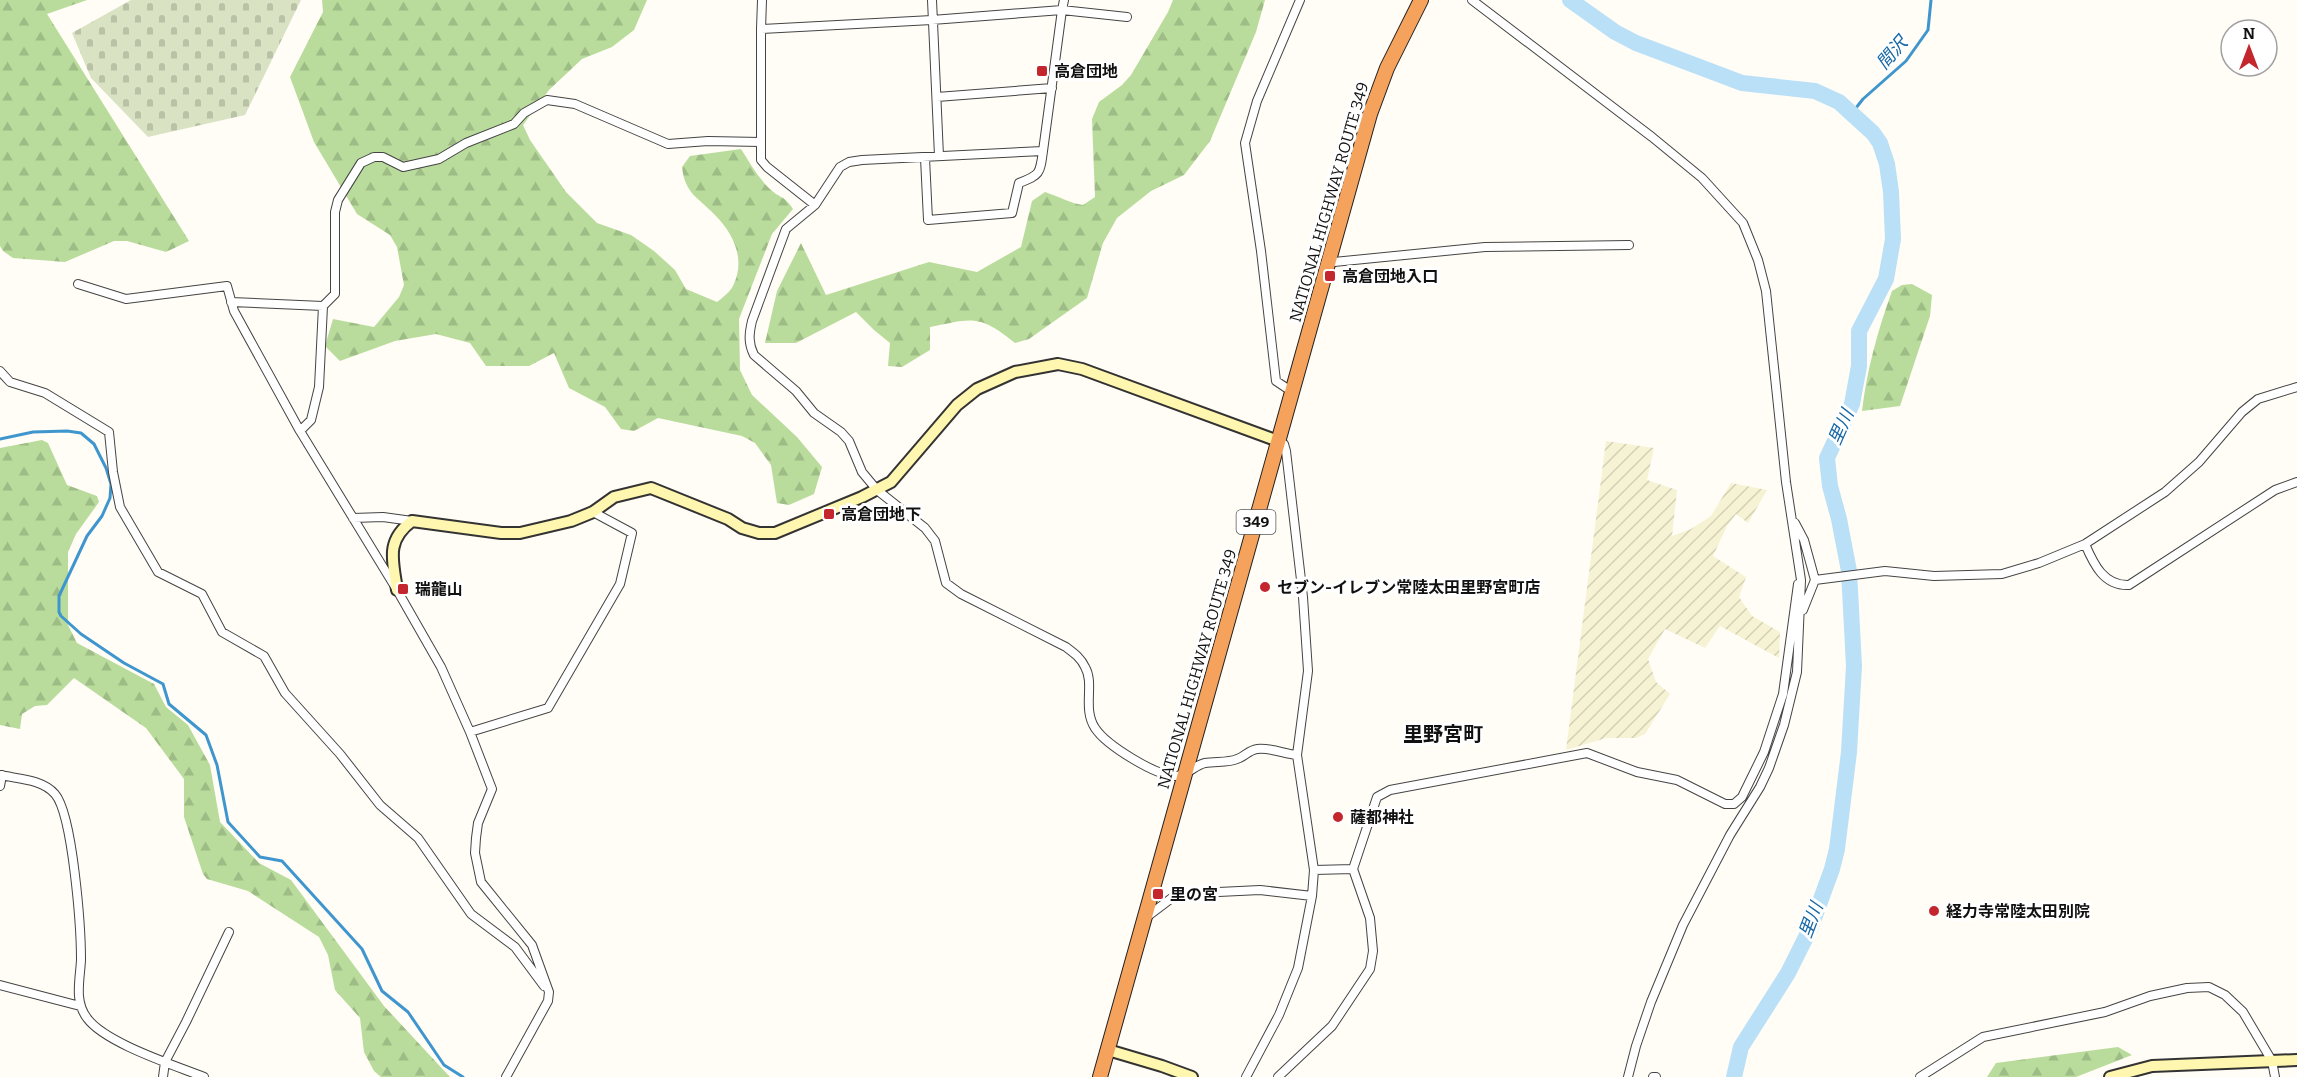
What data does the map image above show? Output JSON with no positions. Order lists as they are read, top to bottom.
{
  "streets": {
    "highway": ["NATIONAL HIGHWAY ROUTE 349", "349"]
  },
  "districts": ["里野宮町"],
  "water": ["間沢", "里川"],
  "places": {
    "transit": [
      "高倉団地",
      "高倉団地入口",
      "高倉団地下",
      "瑞龍山",
      "里の宮"
    ],
    "other": ["セブン-イレブン常陸太田里野宮町店", "薩都神社", "経力寺常陸太田別院"]
  },
  "north": "top"
}
